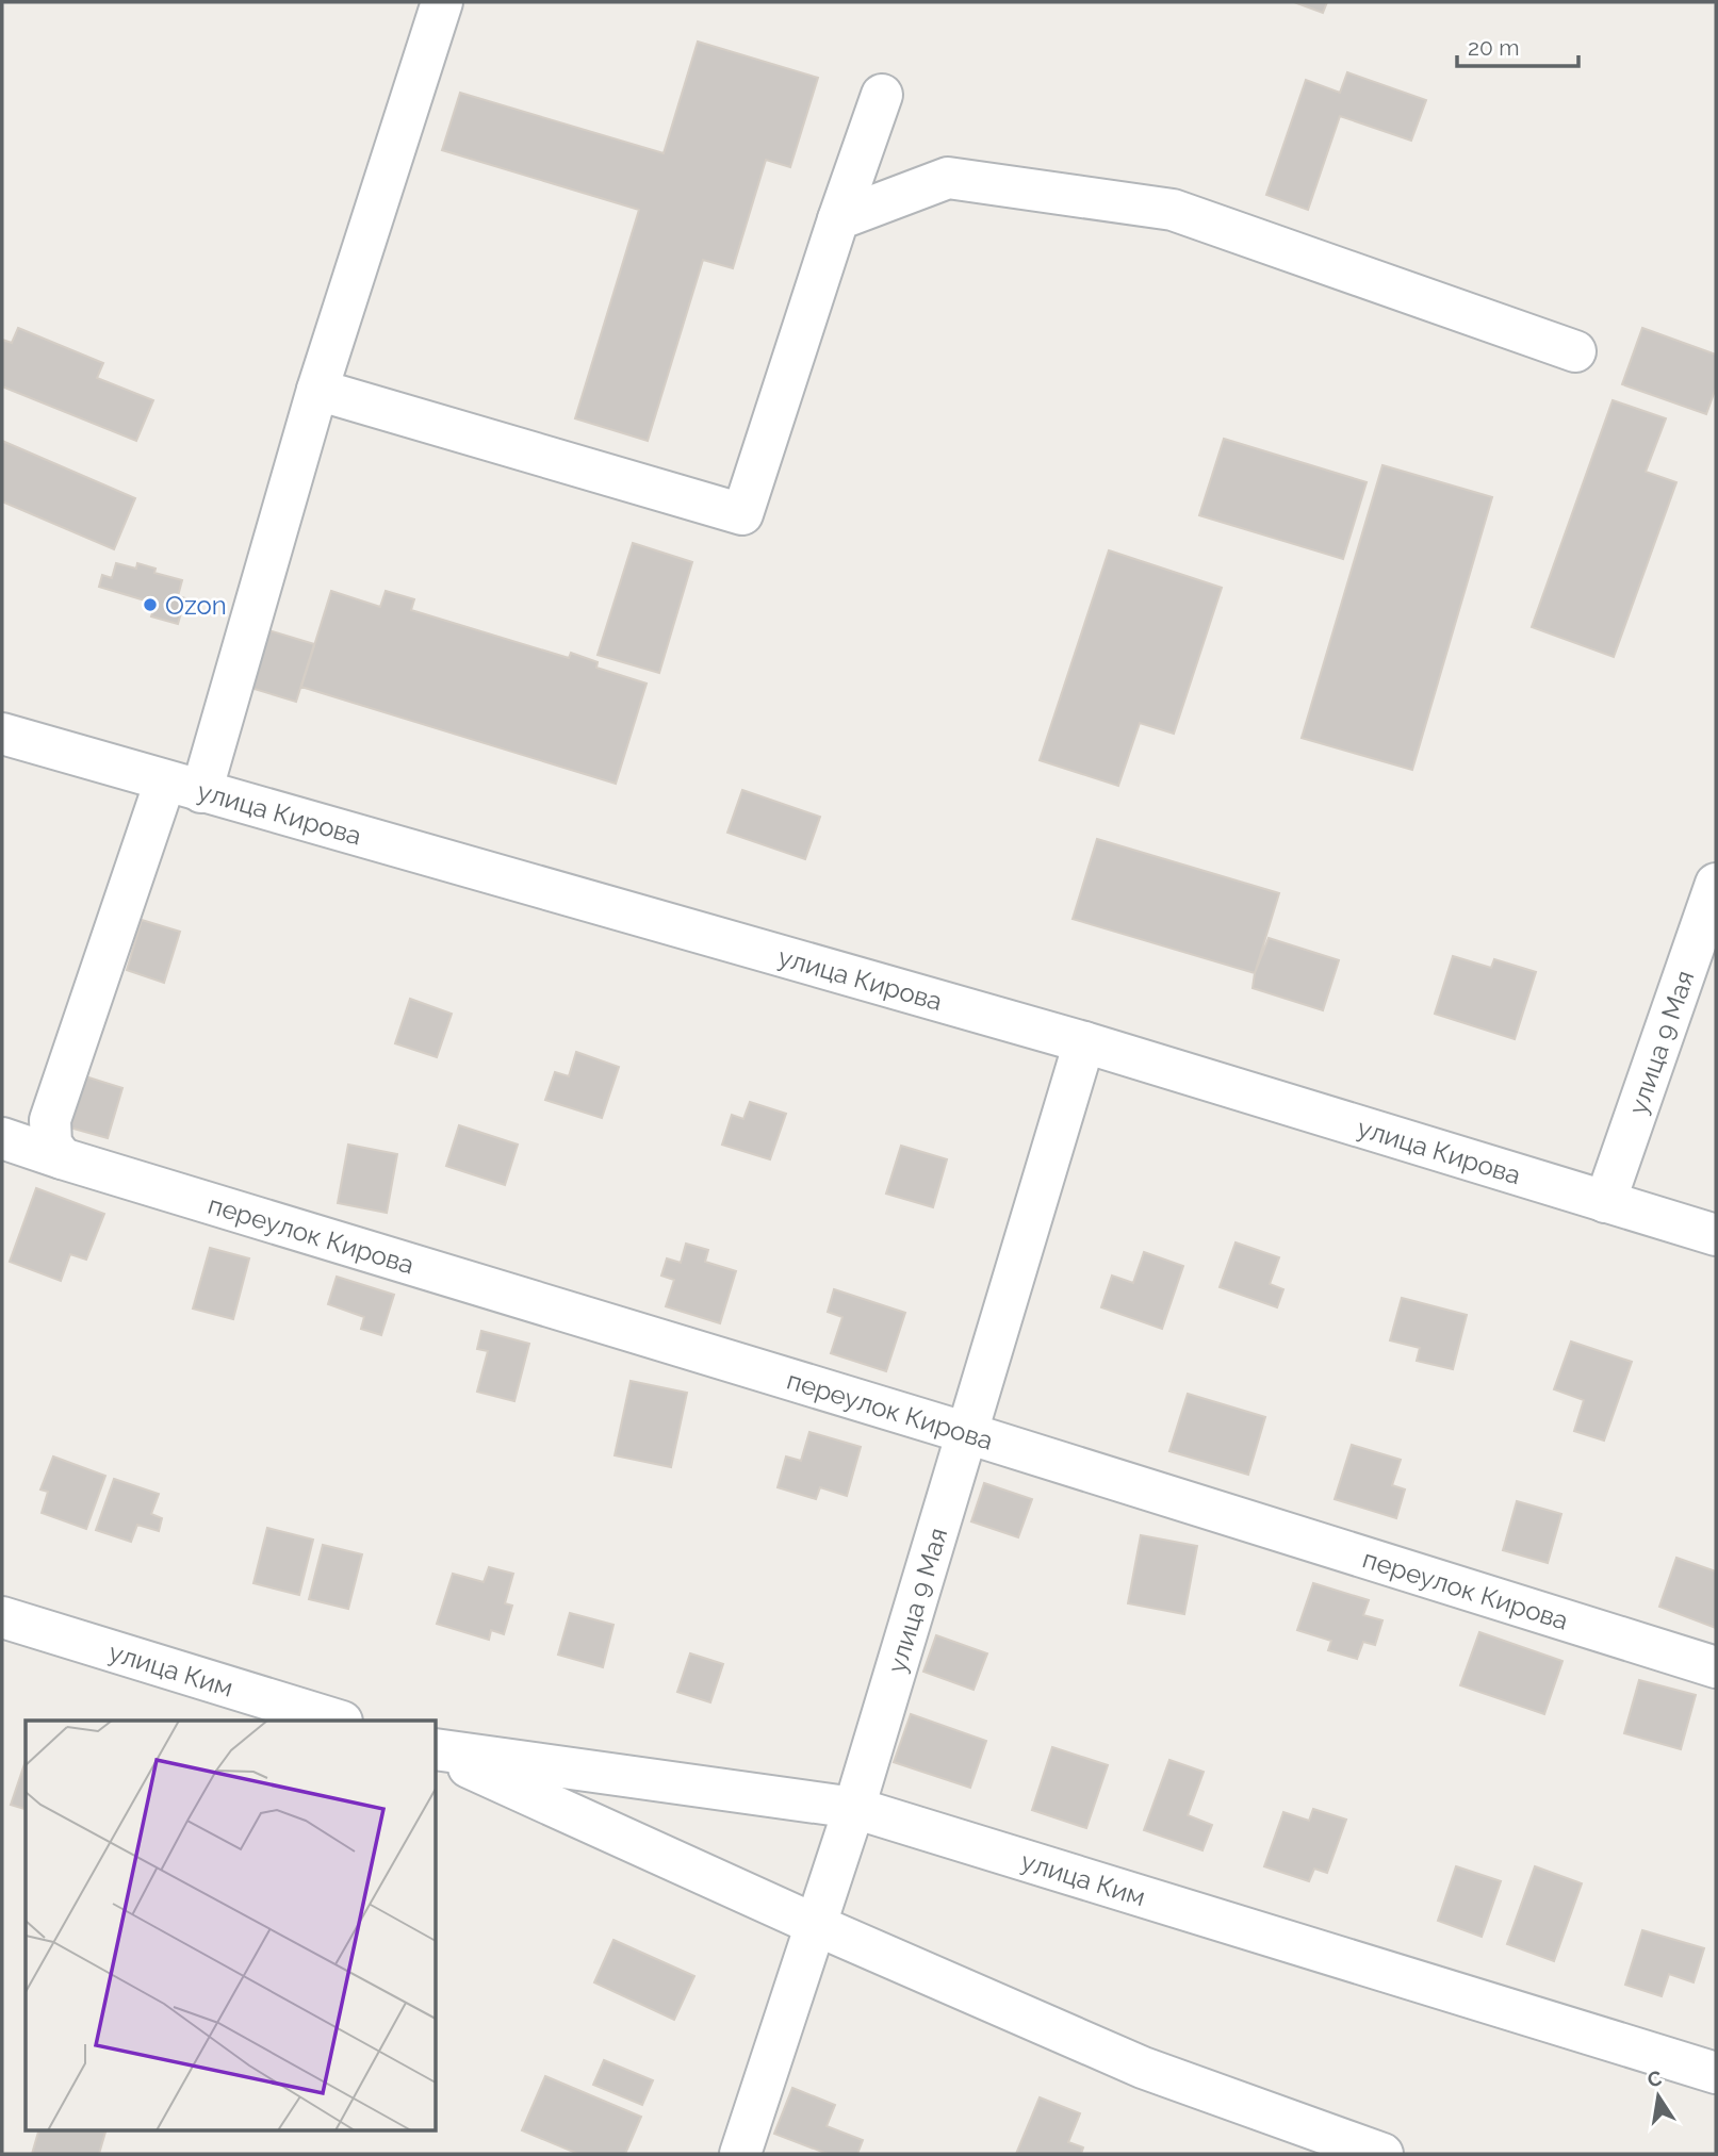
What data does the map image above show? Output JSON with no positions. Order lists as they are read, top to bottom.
{
  "streets": {
    "street": [
      "улица Кирова",
      "улица 9 Мая",
      "переулок Кирова",
      "улица Ким"
    ]
  },
  "crossings": [
    ["улица Кирова", "улица 9 Мая"],
    ["улица 9 Мая", "переулок Кирова"],
    ["улица 9 Мая", "улица Ким"]
  ],
  "places": ["Ozon"],
  "scale_bar": "20 m",
  "north": "top"
}
